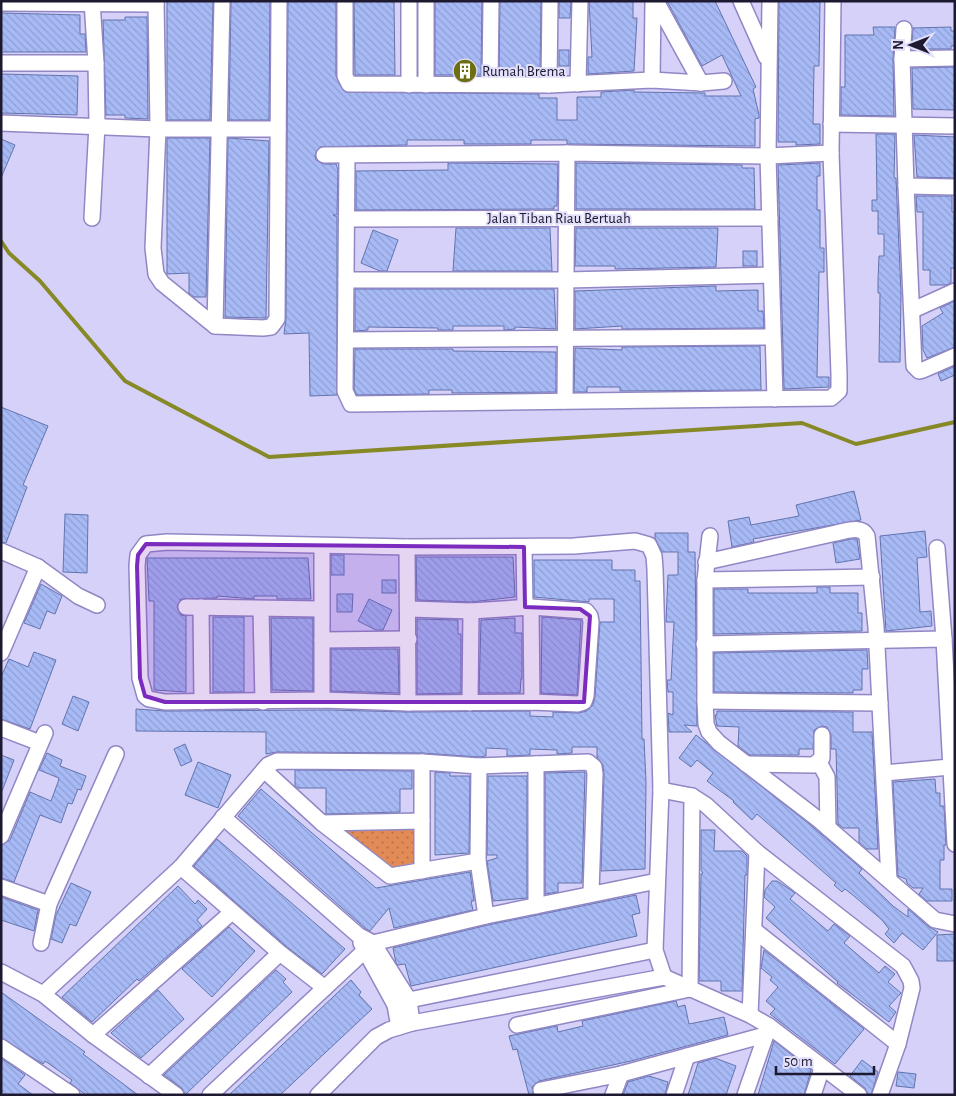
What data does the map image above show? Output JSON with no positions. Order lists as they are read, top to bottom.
{
  "streets": {
    "street": ["Jalan Tiban Riau Bertuah"]
  },
  "places": {
    "building": ["Rumah Brema"]
  },
  "scale_bar": "50 m",
  "north": "left"
}
